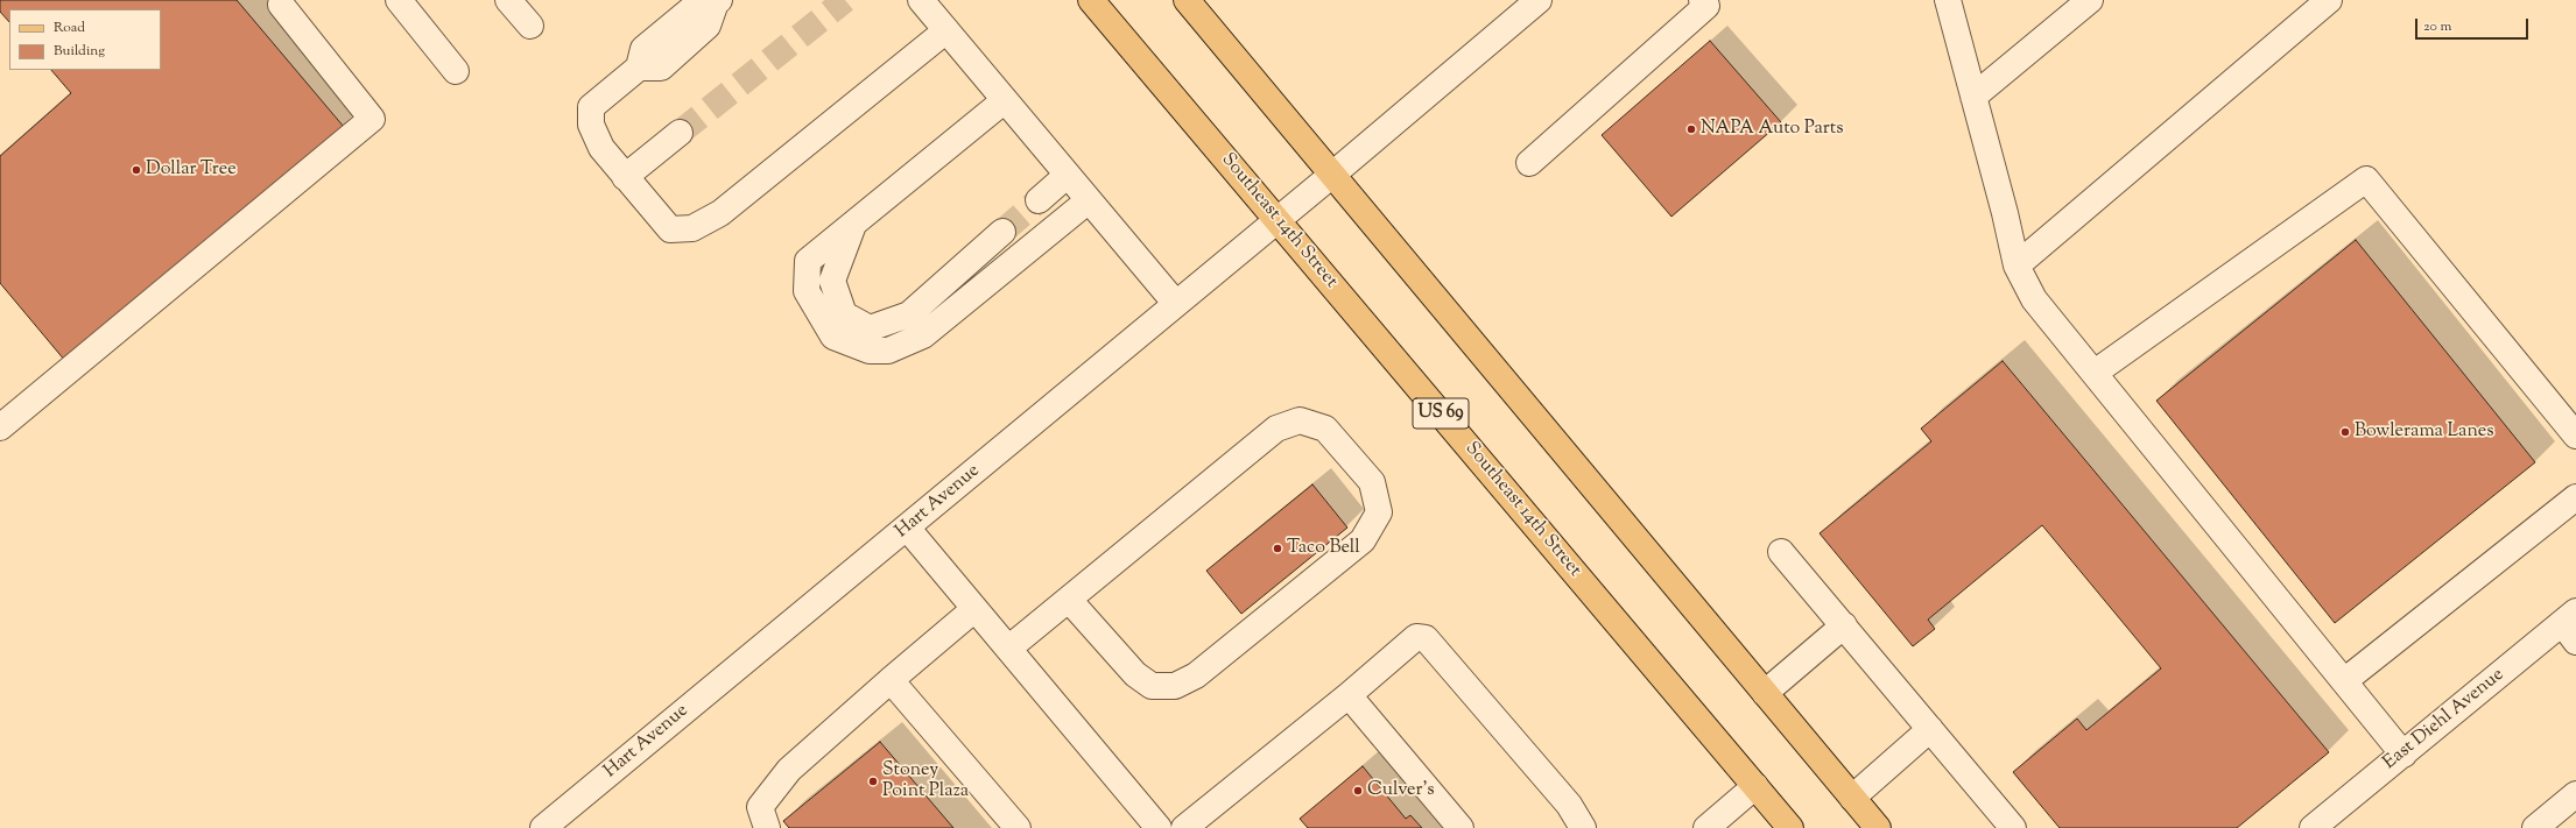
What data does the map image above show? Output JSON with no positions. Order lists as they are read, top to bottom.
{
  "streets": {
    "main road": ["Southeast 14th Street", "US 69"],
    "street": ["Hart Avenue", "East Diehl Avenue"]
  },
  "crossings": [
    ["Southeast 14th Street", "Hart Avenue"]
  ],
  "places": [
    "NAPA Auto Parts",
    "Dollar Tree",
    "Bowlerama Lanes",
    "Taco Bell",
    "Stoney Point Plaza",
    "Culver's"
  ],
  "legend": ["Road", "Building"],
  "scale_bar": "20 m"
}
